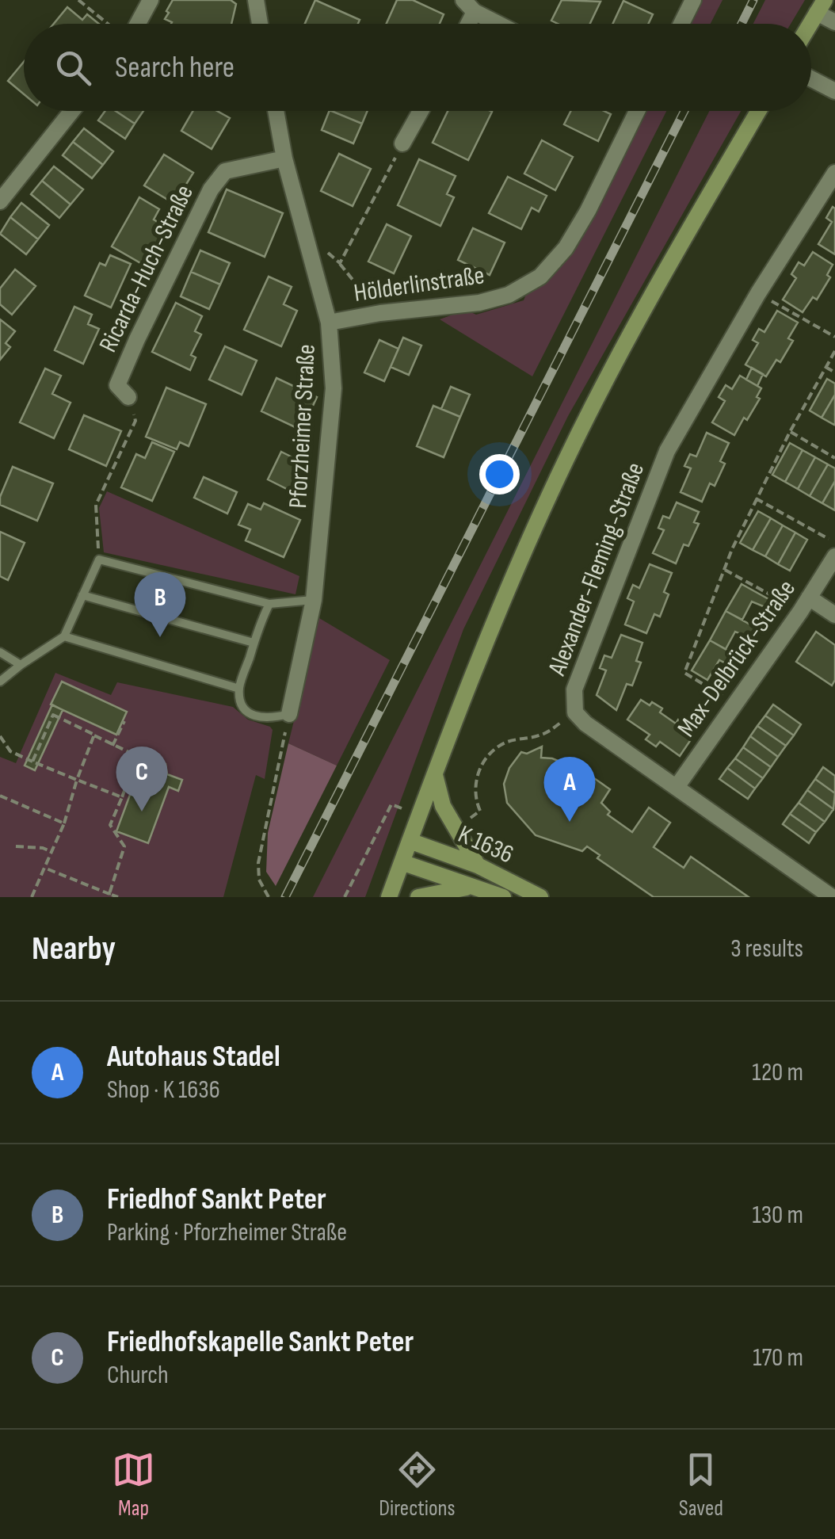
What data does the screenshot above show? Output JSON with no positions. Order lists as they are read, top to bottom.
{
  "streets": {
    "main road": ["K 1636"],
    "street": [
      "Ricarda-Huch-Straße",
      "Hölderlinstraße",
      "Pforzheimer Straße",
      "Alexander-Fleming-Straße",
      "Max-Delbrück-Straße"
    ]
  },
  "crossings": [
    ["Ricarda-Huch-Straße", "Pforzheimer Straße"],
    ["Hölderlinstraße", "Pforzheimer Straße"],
    ["Alexander-Fleming-Straße", "Max-Delbrück-Straße"]
  ],
  "page": {
    "search": "Search here",
    "pins": ["B", "C", "A"],
    "heading": ["Nearby", "3 results"],
    "list": [
      {
        "mark": "A",
        "name": "Autohaus Stadel",
        "note": "Shop · K 1636",
        "value": "120 m"
      },
      {
        "mark": "B",
        "name": "Friedhof Sankt Peter",
        "note": "Parking · Pforzheimer Straße",
        "value": "130 m"
      },
      {
        "mark": "C",
        "name": "Friedhofskapelle Sankt Peter",
        "note": "Church",
        "value": "170 m"
      }
    ],
    "nav": ["Map", "Directions", "Saved"]
  }
}
